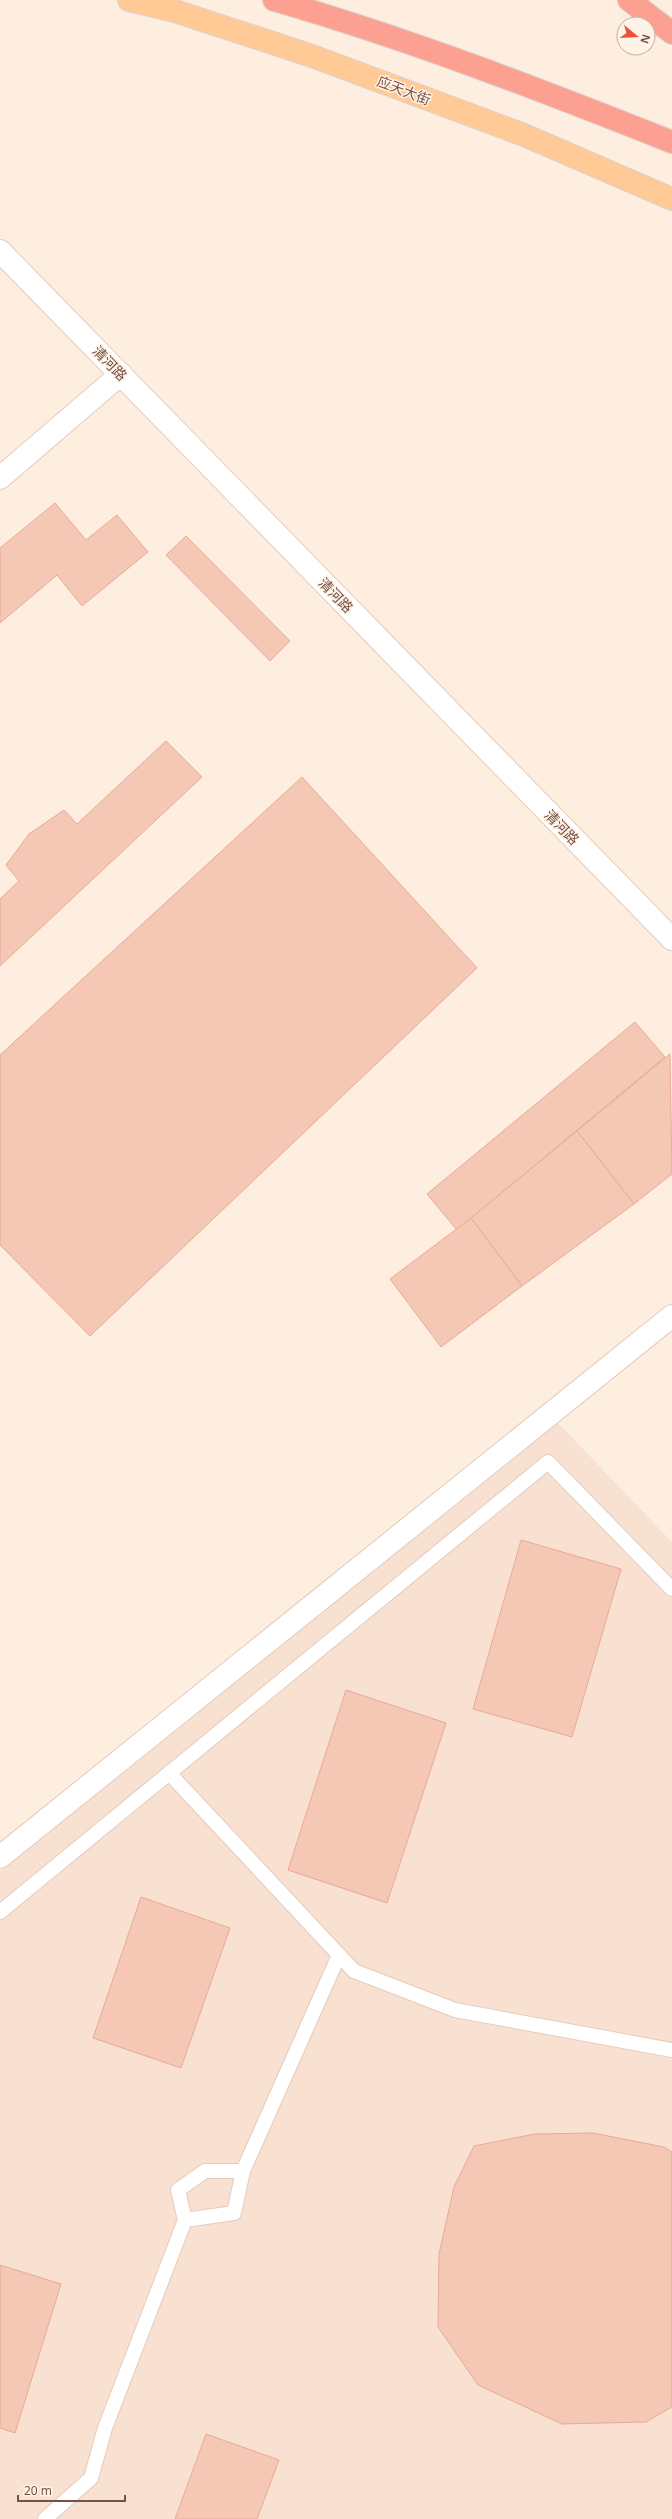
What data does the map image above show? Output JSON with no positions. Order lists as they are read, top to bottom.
{
  "streets": {
    "main road": ["应天大街"],
    "street": ["清河路"]
  },
  "scale_bar": "20 m",
  "north": "right"
}
